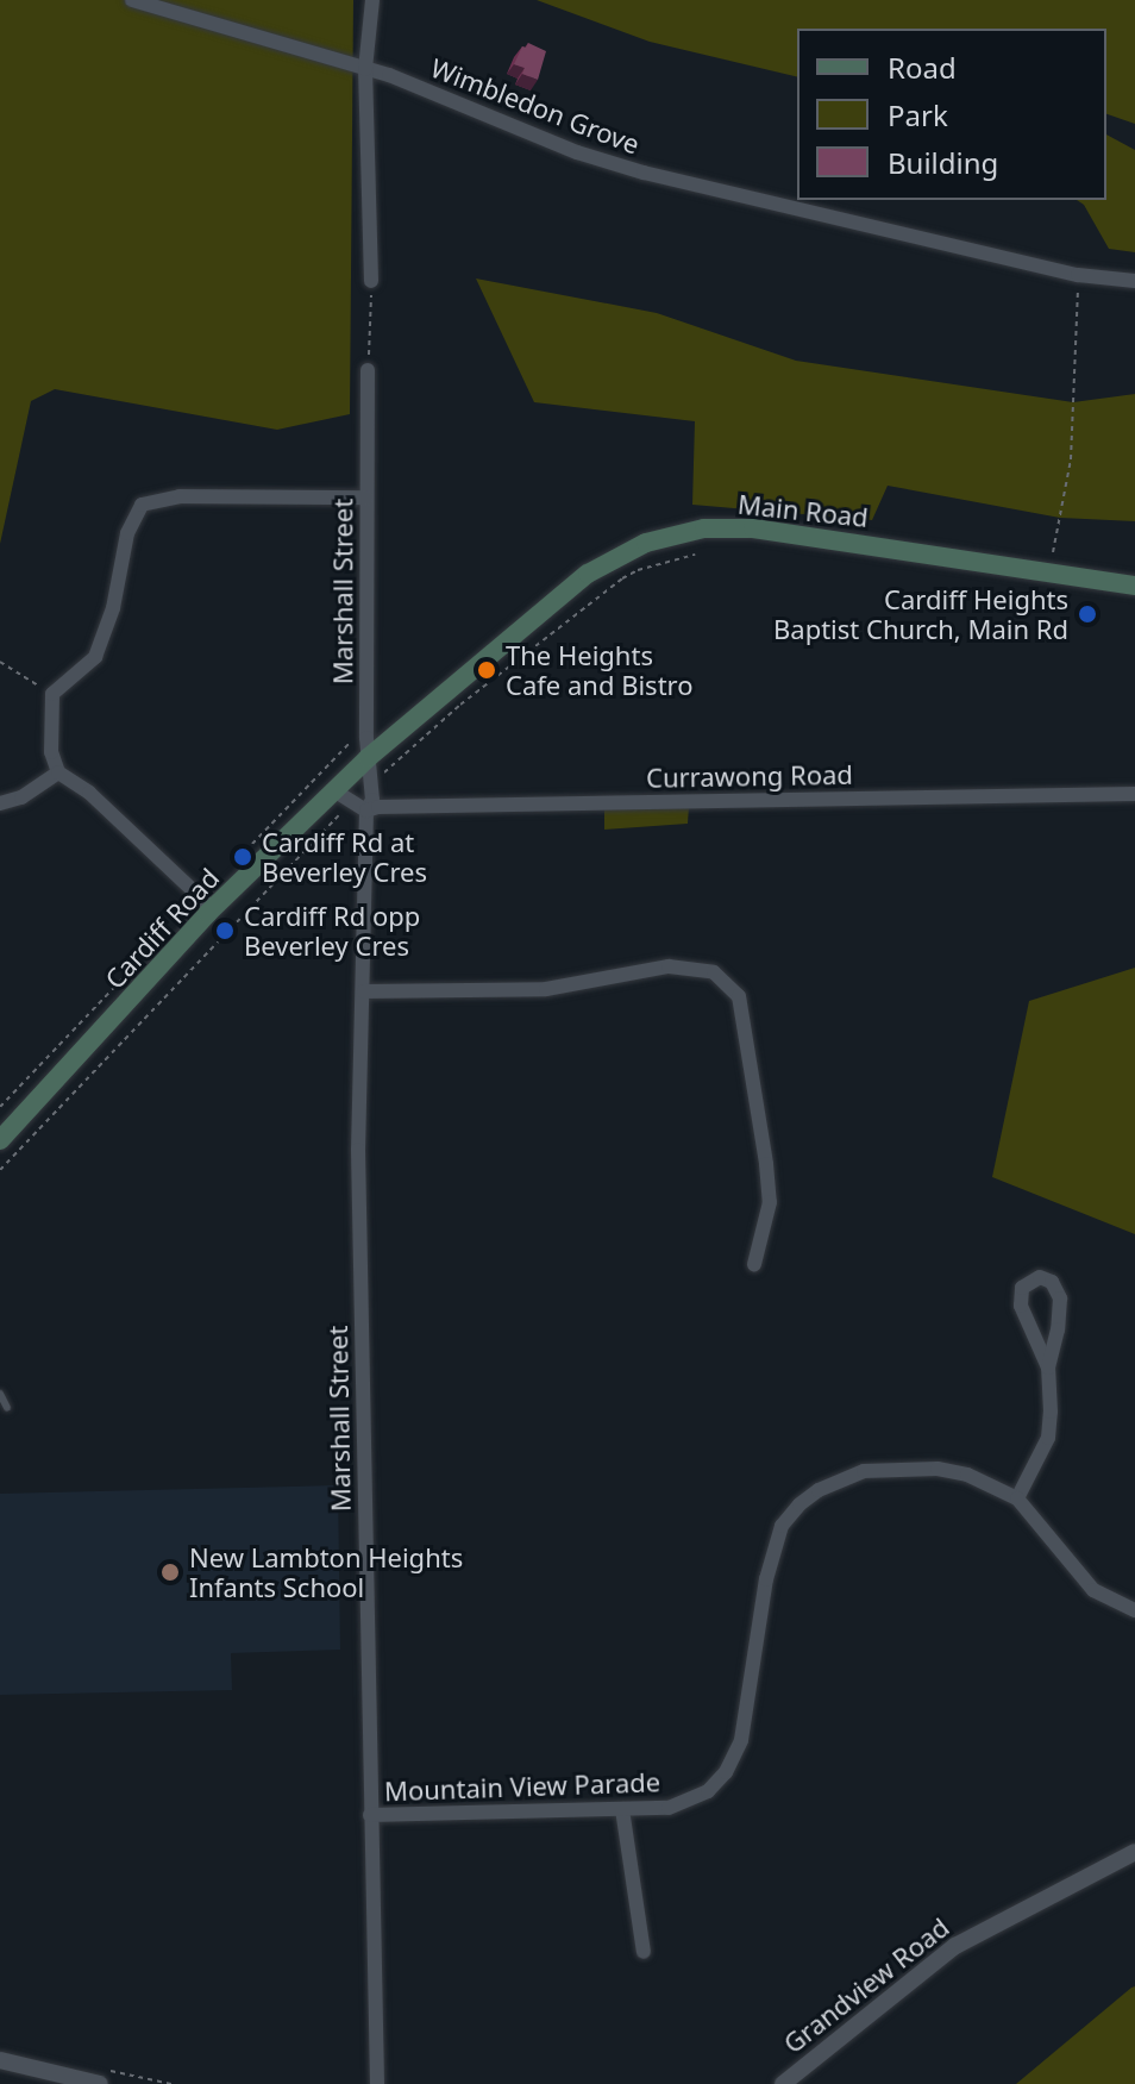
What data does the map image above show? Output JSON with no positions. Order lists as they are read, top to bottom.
{
  "streets": {
    "main road": ["Main Road", "Cardiff Road"],
    "street": [
      "Wimbledon Grove",
      "Marshall Street",
      "Currawong Road",
      "Mountain View Parade",
      "Grandview Road"
    ]
  },
  "crossings": [
    ["Main Road", "Marshall Street"],
    ["Main Road", "Cardiff Road"],
    ["Marshall Street", "Currawong Road"],
    ["Marshall Street", "Cardiff Road"],
    ["Marshall Street", "Mountain View Parade"]
  ],
  "places": [
    "Cardiff Heights Baptist Church, Main Rd",
    "The Heights Cafe and Bistro",
    "Cardiff Rd at Beverley Cres",
    "Cardiff Rd opp Beverley Cres",
    "New Lambton Heights Infants School"
  ],
  "legend": ["Road", "Park", "Building"]
}
